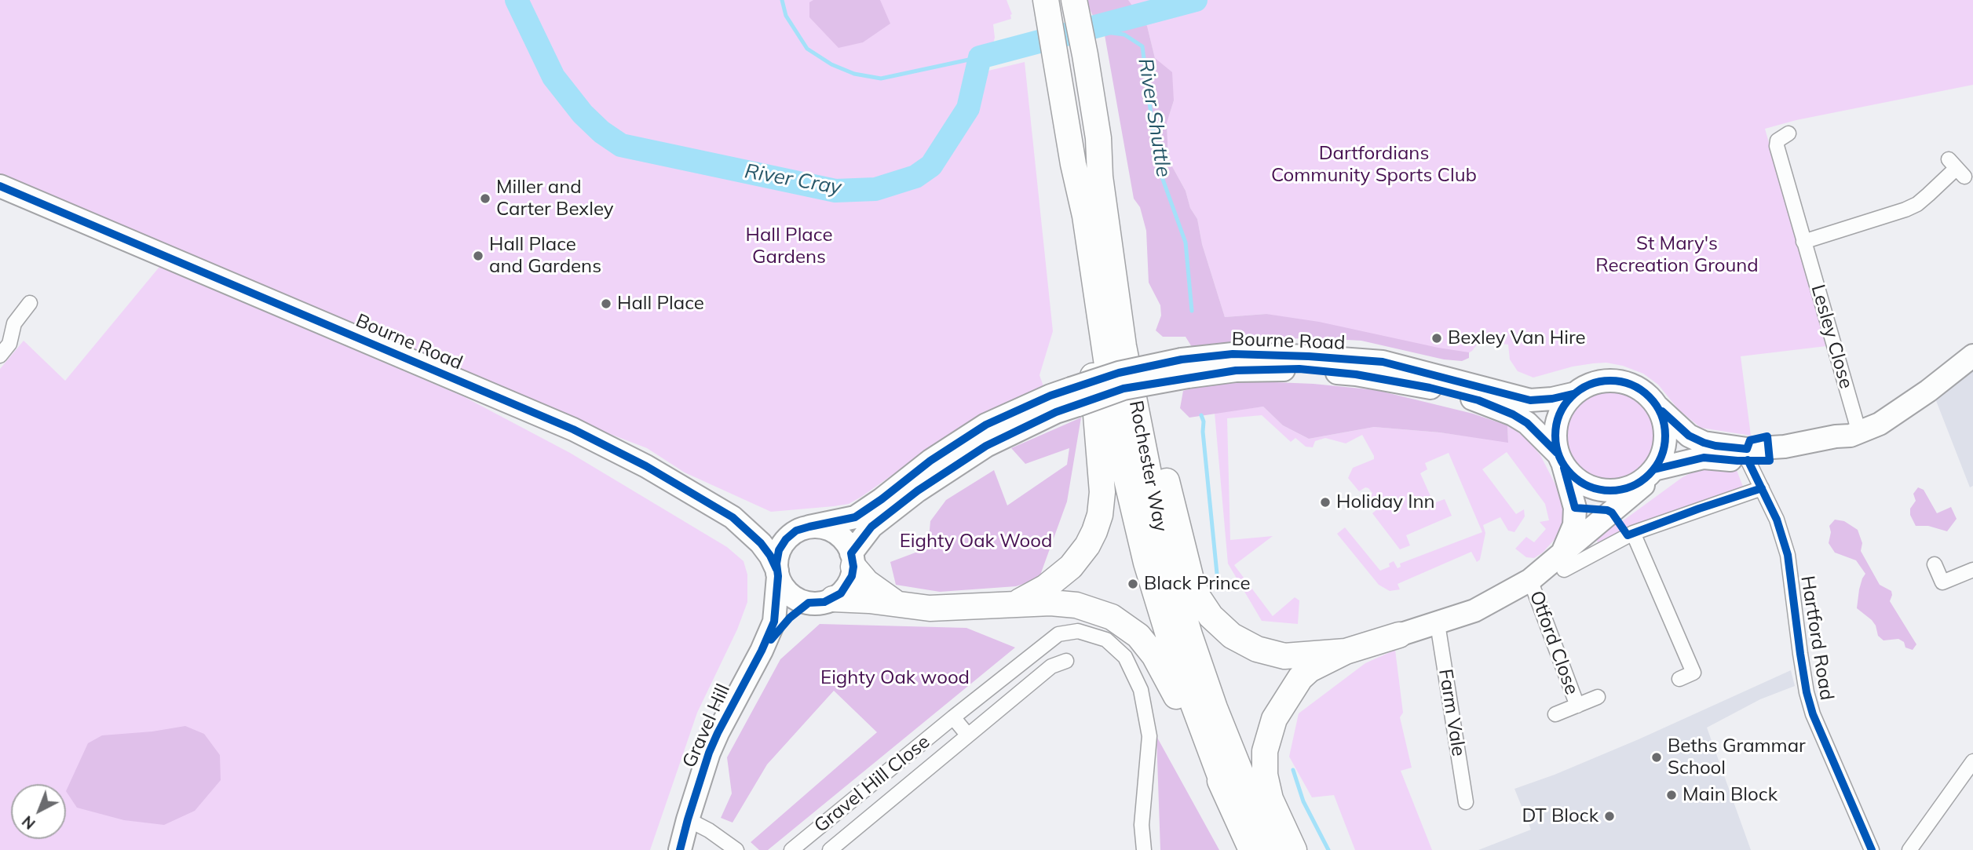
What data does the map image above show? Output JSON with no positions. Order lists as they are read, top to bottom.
{
  "streets": {
    "highway": ["Rochester Way"],
    "main road": ["Bourne Road", "Gravel Hill"],
    "street": [
      "Lesley Close",
      "Hartford Road",
      "Otford Close",
      "Farm Vale",
      "Gravel Hill Close"
    ]
  },
  "crossings": [
    ["Bourne Road", "Gravel Hill"]
  ],
  "water": ["River Shuttle", "River Cray"],
  "parks": [
    "Dartfordians Community Sports Club",
    "Hall Place Gardens",
    "St Mary's Recreation Ground",
    "Eighty Oak Wood",
    "Eighty Oak wood"
  ],
  "places": [
    "Miller and Carter Bexley",
    "Hall Place and Gardens",
    "Hall Place",
    "Bexley Van Hire",
    "Holiday Inn",
    "Black Prince",
    "Beths Grammar School",
    "Main Block",
    "DT Block"
  ],
  "north": "bottom left"
}
